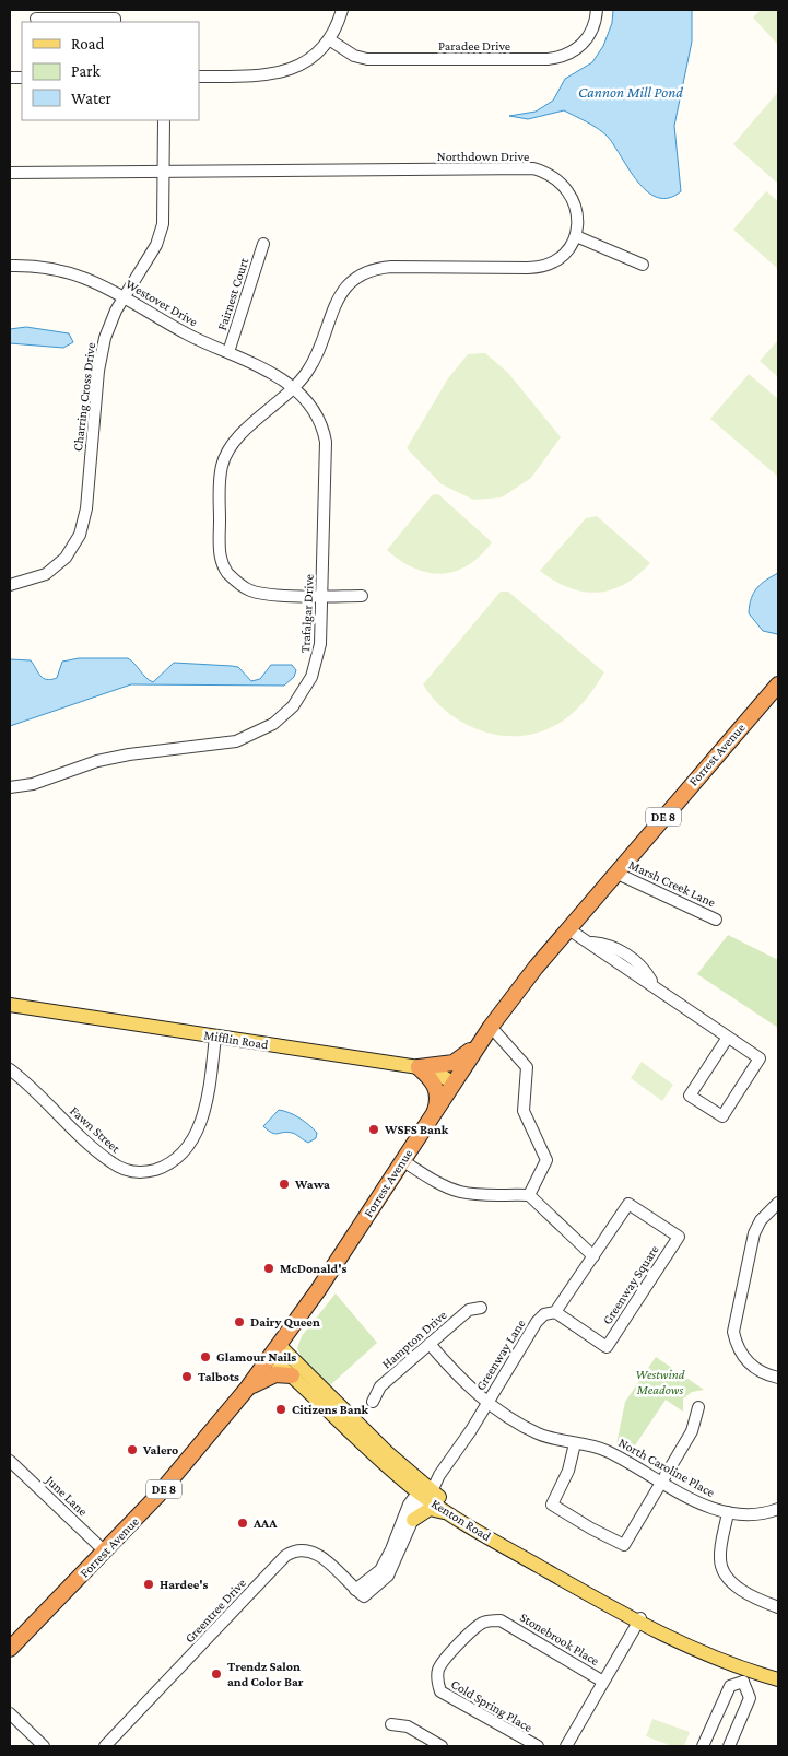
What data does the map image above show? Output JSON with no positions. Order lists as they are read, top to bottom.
{
  "streets": {
    "highway": ["Forrest Avenue", "DE 8"],
    "main road": ["Mifflin Road", "Kenton Road"],
    "street": [
      "Paradee Drive",
      "Northdown Drive",
      "Fairnest Court",
      "Westover Drive",
      "Charring Cross Drive",
      "Trafalgar Drive",
      "Marsh Creek Lane",
      "Fawn Street",
      "Greenway Square",
      "Hampton Drive",
      "Greenway Lane",
      "North Caroline Place",
      "June Lane",
      "Greentree Drive",
      "Stonebrook Place",
      "Cold Spring Place"
    ]
  },
  "crossings": [
    ["Northdown Drive", "Charring Cross Drive"],
    ["Fairnest Court", "Westover Drive"],
    ["Westover Drive", "Charring Cross Drive"],
    ["Westover Drive", "Trafalgar Drive"],
    ["Forrest Avenue", "Marsh Creek Lane"],
    ["Forrest Avenue", "Mifflin Road"],
    ["Forrest Avenue", "June Lane"],
    ["Forrest Avenue", "Kenton Road"],
    ["Mifflin Road", "Fawn Street"],
    ["Greenway Square", "Greenway Lane"],
    ["Hampton Drive", "North Caroline Place"],
    ["Greenway Lane", "North Caroline Place"],
    ["Greenway Lane", "Kenton Road"],
    ["Stonebrook Place", "Cold Spring Place"]
  ],
  "water": ["Cannon Mill Pond"],
  "parks": ["Westwind Meadows"],
  "places": [
    "WSFS Bank",
    "Wawa",
    "McDonald's",
    "Dairy Queen",
    "Glamour Nails",
    "Talbots",
    "Citizens Bank",
    "Valero",
    "AAA",
    "Hardee's",
    "Trendz Salon and Color Bar"
  ],
  "legend": ["Road", "Park", "Water"]
}
